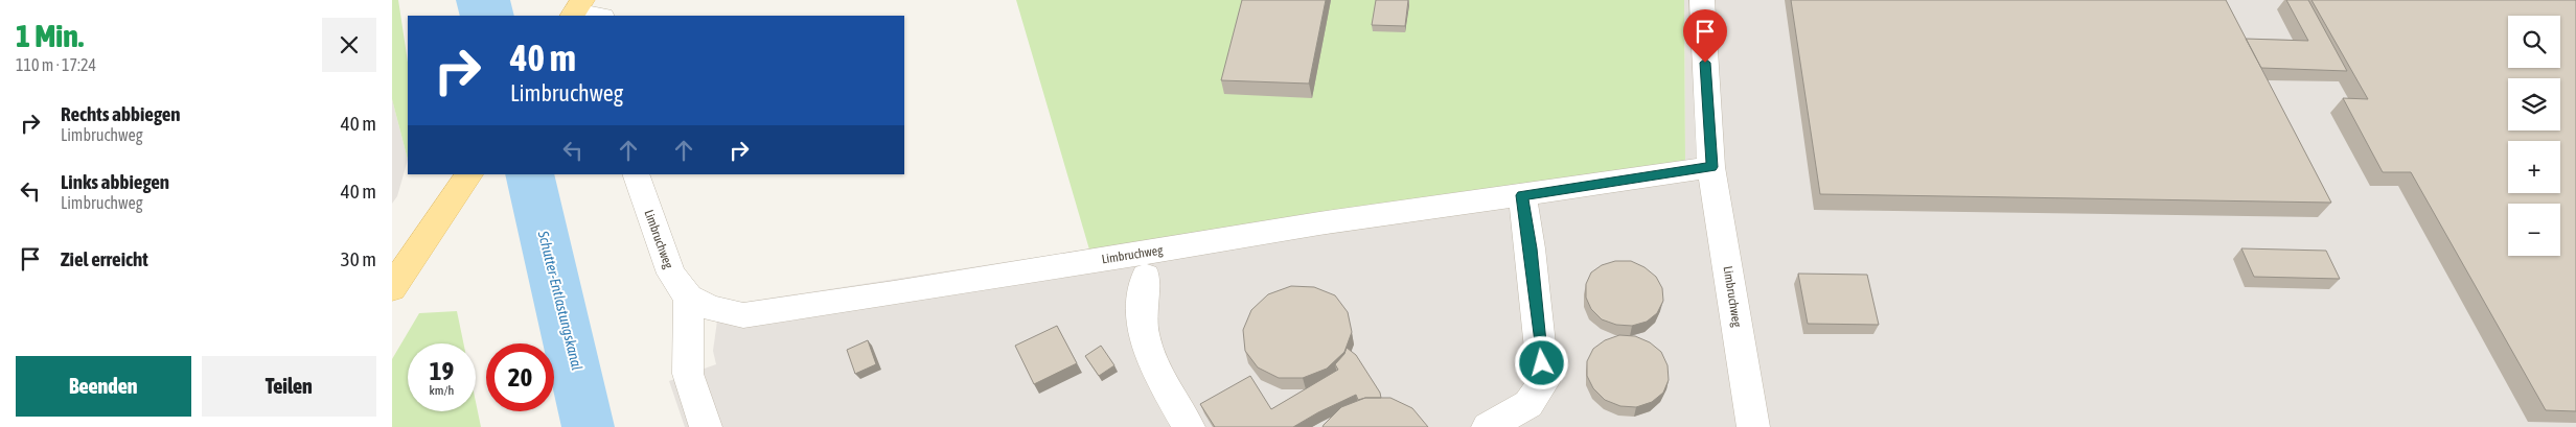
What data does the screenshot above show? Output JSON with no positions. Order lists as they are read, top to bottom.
{
  "streets": {
    "street": ["Limbruchweg"]
  },
  "water": ["Schutter-Entlastungskanal"],
  "page": {
    "heading": ["1 Min.", "110 m · 17:24"],
    "map_buttons": ["+", "−"],
    "turn": ["40 m", "Limbruchweg"],
    "list": [
      {
        "name": "Rechts abbiegen",
        "note": "Limbruchweg",
        "value": "40 m"
      },
      {
        "name": "Links abbiegen",
        "note": "Limbruchweg",
        "value": "40 m"
      },
      {
        "name": "Ziel erreicht",
        "value": "30 m"
      }
    ],
    "speed": "19 km/h",
    "limit": "20",
    "buttons": ["Beenden", "Teilen"]
  }
}
